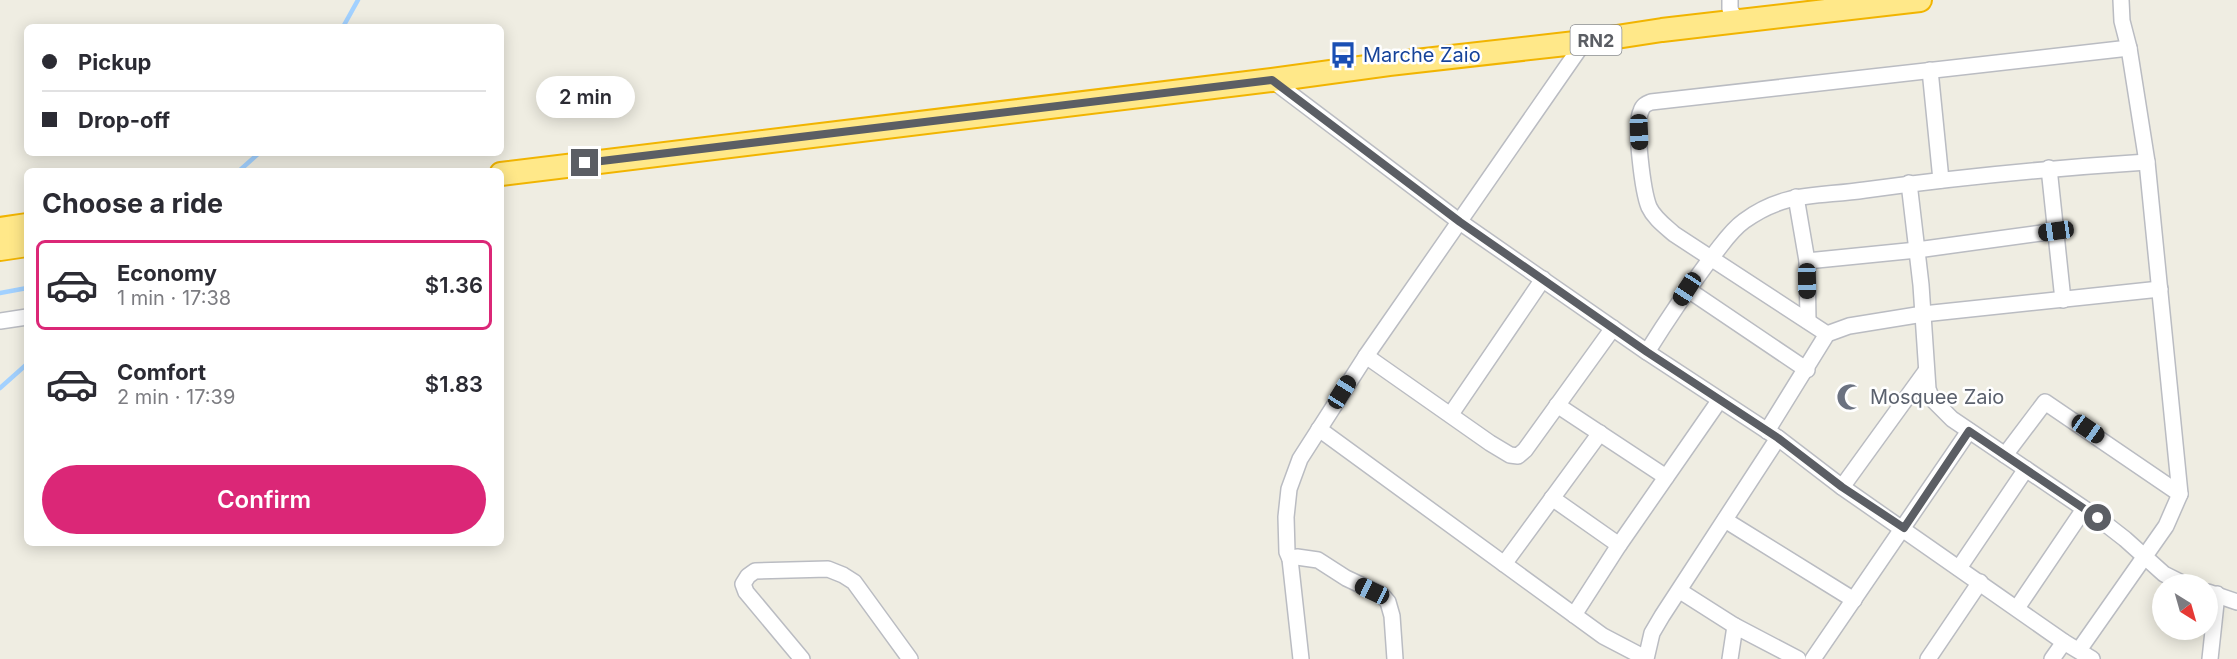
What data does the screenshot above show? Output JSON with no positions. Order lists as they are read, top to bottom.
{
  "streets": {
    "highway": ["RN2"]
  },
  "places": {
    "bus stop": ["Marche Zaio"],
    "mosque": ["Mosquee Zaio"]
  },
  "north": "bottom right",
  "page": {
    "banner": ["Pickup", "Drop-off"],
    "bubble": "2 min",
    "heading": "Choose a ride",
    "list": [
      {
        "name": "Economy",
        "note": "1 min · 17:38",
        "value": "$1.36"
      },
      {
        "name": "Comfort",
        "note": "2 min · 17:39",
        "value": "$1.83"
      }
    ],
    "buttons": "Confirm"
  }
}
